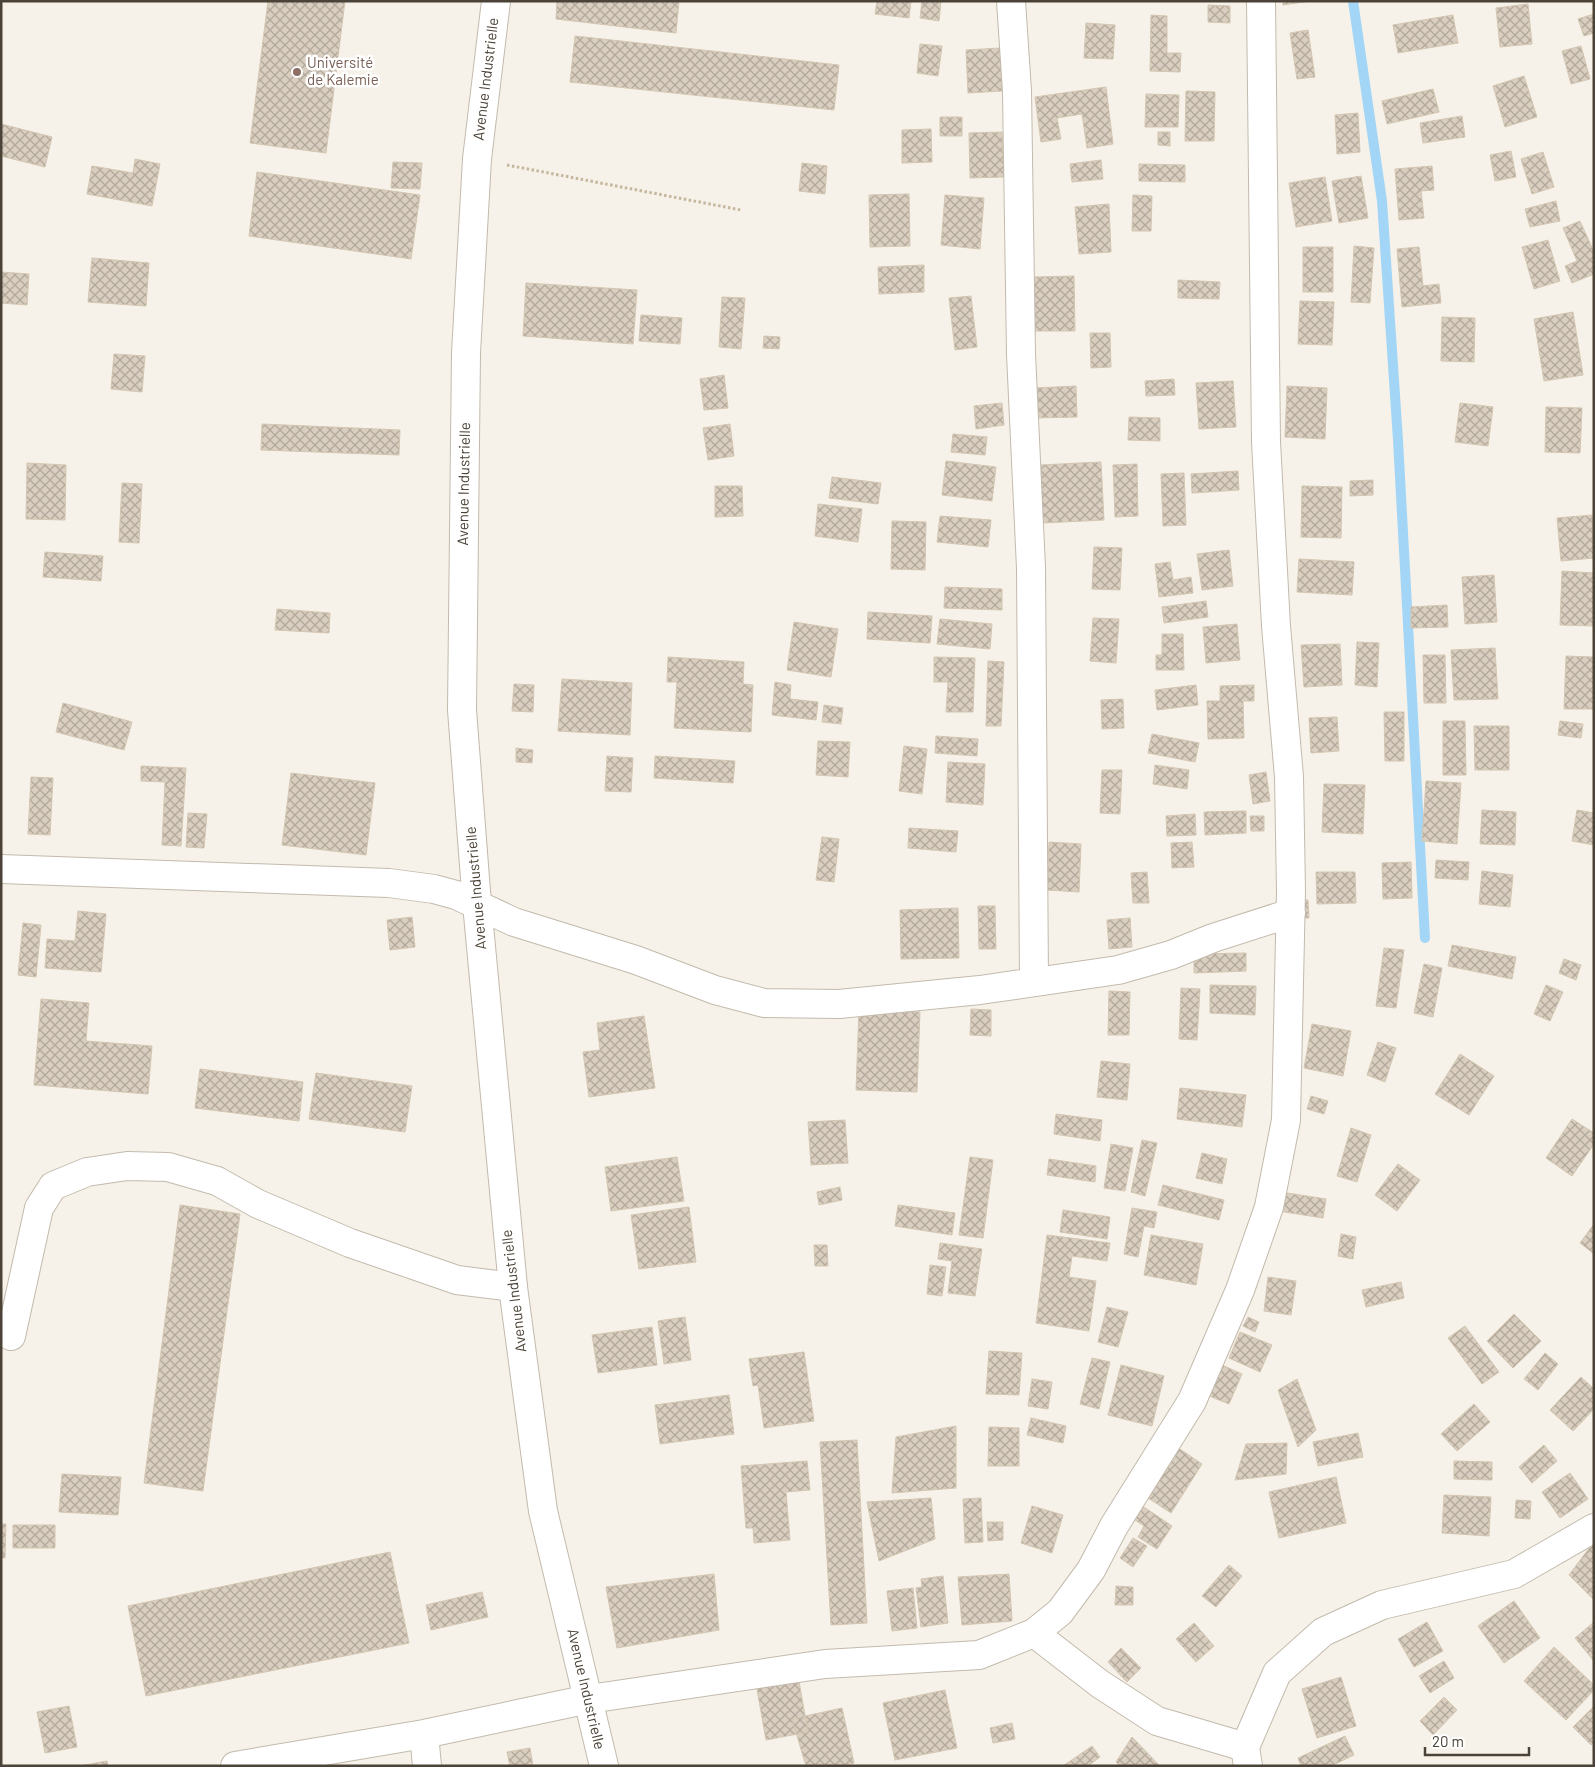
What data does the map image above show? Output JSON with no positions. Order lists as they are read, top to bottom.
{
  "streets": {
    "street": ["Avenue Industrielle"]
  },
  "places": ["Université de Kalemie"],
  "scale_bar": "20 m"
}
